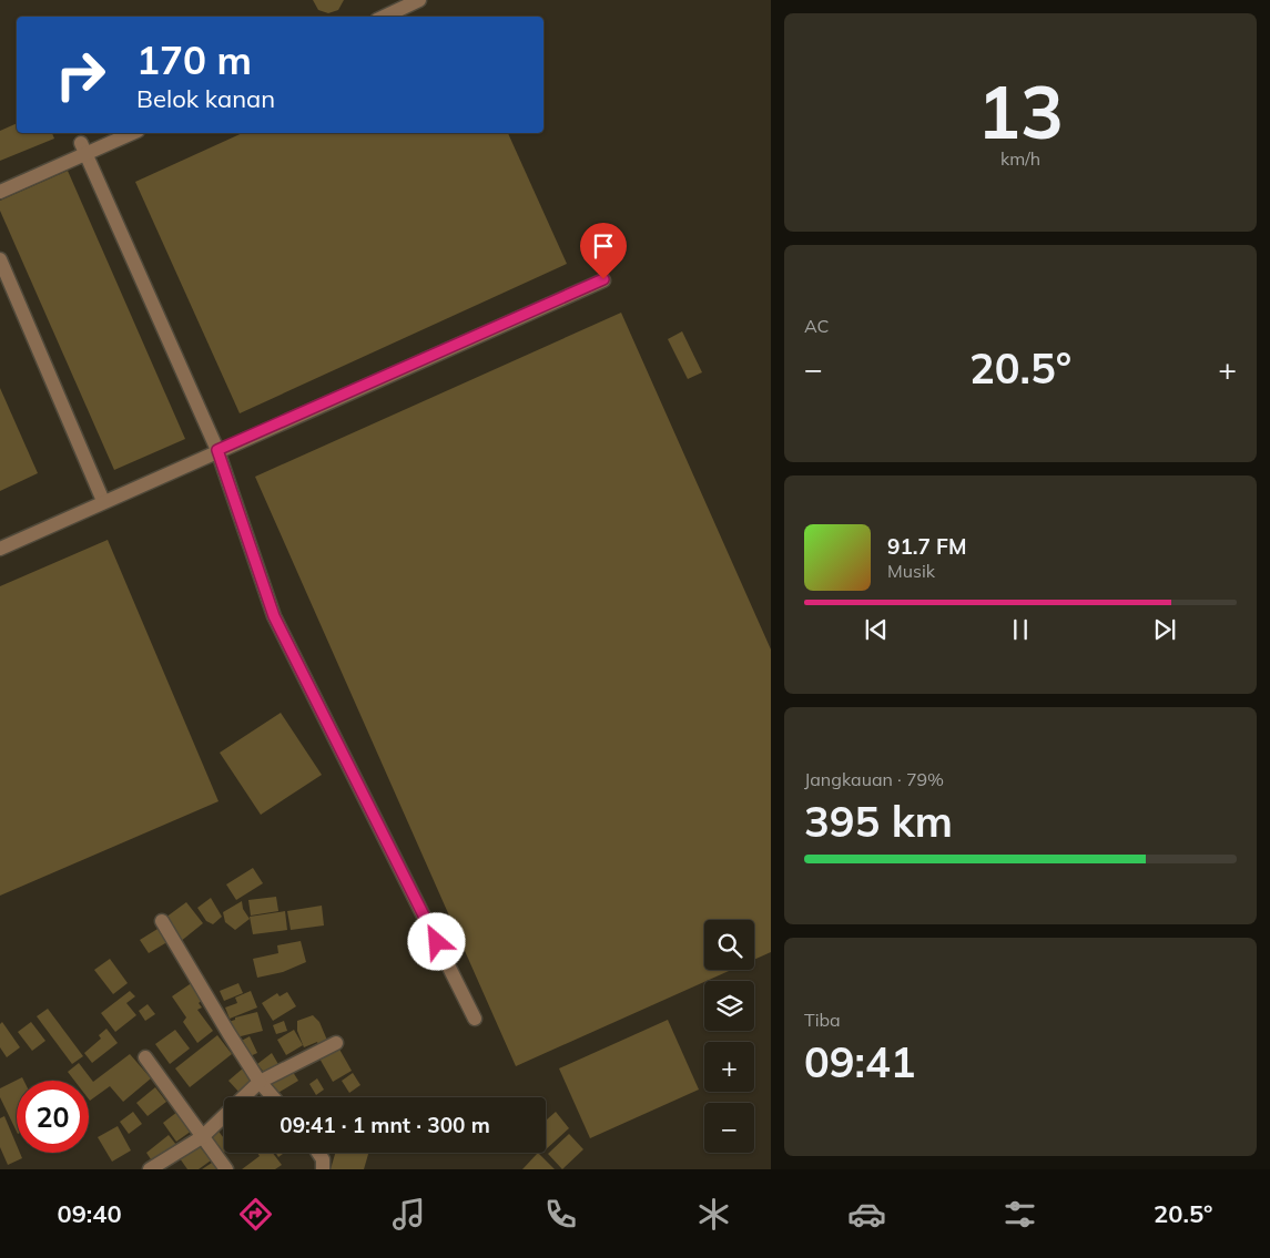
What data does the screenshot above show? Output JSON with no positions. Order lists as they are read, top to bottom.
{
  "page": {
    "tile": [
      ["13", "km/h"],
      "AC",
      ["Jangkauan · 79%", "395 km"],
      ["Tiba", "09:41"]
    ],
    "turn": ["170 m", "Belok kanan"],
    "heat": ["−", "20.5°", "+"],
    "song": ["91.7 FM", "Musik"],
    "map_buttons": ["+", "−"],
    "limit": "20",
    "trip": "09:41 · 1 mnt · 300 m",
    "tabs": ["09:40", "20.5°"]
  }
}
